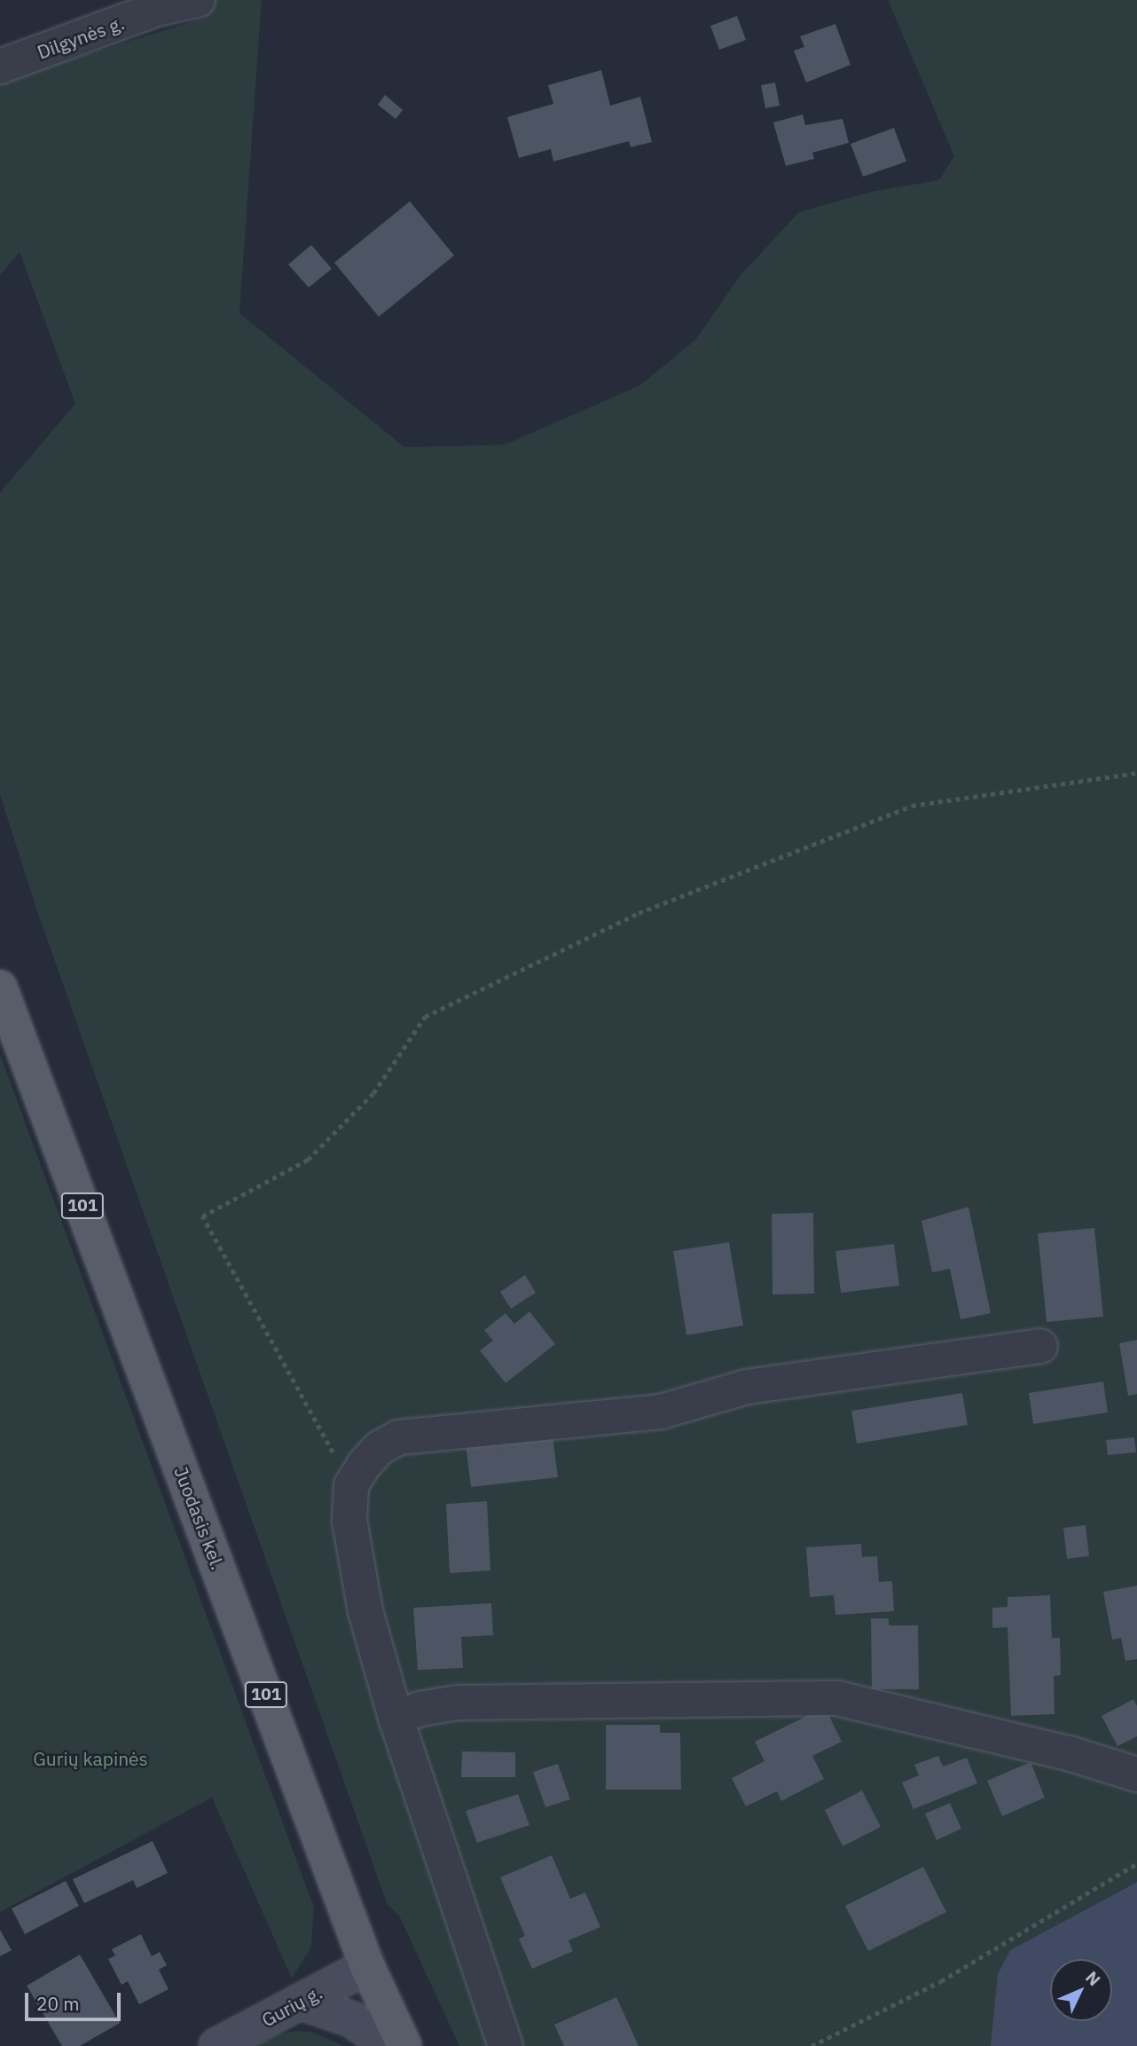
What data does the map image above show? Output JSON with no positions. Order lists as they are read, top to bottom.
{
  "streets": {
    "main road": ["101", "Juodasis kel."],
    "street": ["Dilgynės g.", "Gurių g."]
  },
  "crossings": [
    ["Juodasis kel.", "Gurių g."]
  ],
  "parks": ["Gurių kapinės"],
  "scale_bar": "20 m",
  "north": "top right"
}
